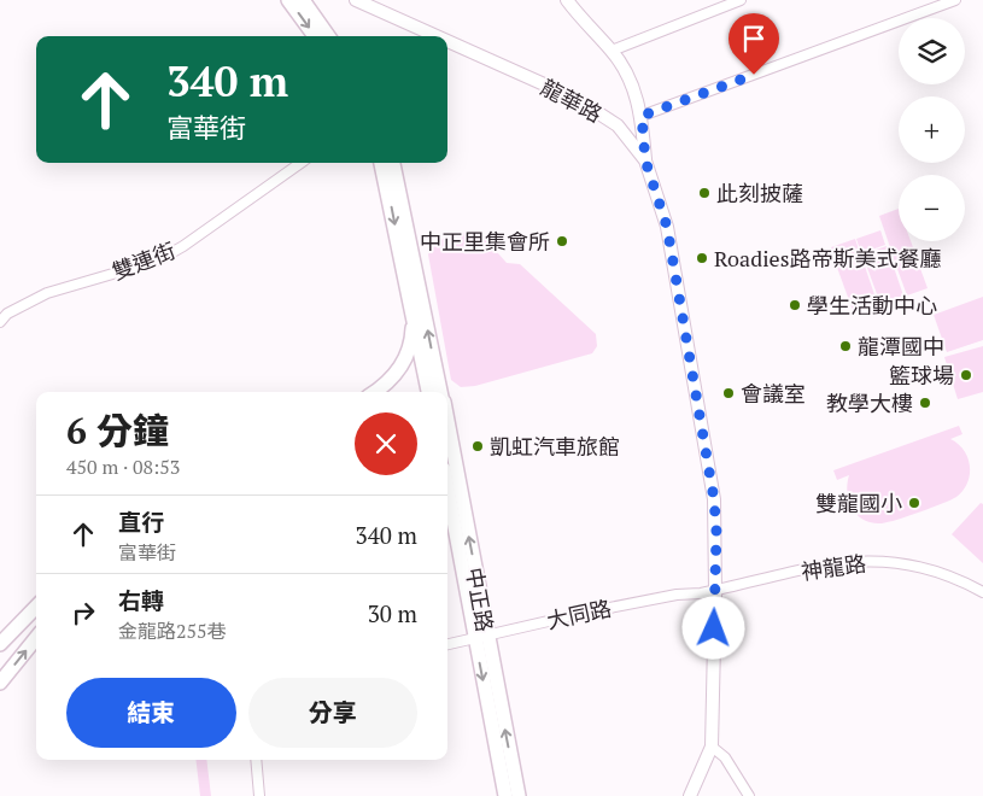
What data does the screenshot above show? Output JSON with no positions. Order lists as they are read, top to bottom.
{
  "streets": {
    "main road": ["中正路"],
    "street": [
      "龍華路",
      "雙連街",
      "神龍路",
      "大同路"
    ]
  },
  "crossings": [
    ["龍華路", "神龍路"],
    ["龍華路", "大同路"],
    ["神龍路", "大同路"],
    ["中正路", "大同路"]
  ],
  "places": [
    "此刻披薩",
    "中正里集會所",
    "Roadies路帝斯美式餐廳",
    "學生活動中心",
    "龍潭國中",
    "籃球場",
    "會議室",
    "教學大樓",
    "凱虹汽車旅館",
    "雙龍國小"
  ],
  "page": {
    "map_buttons": ["+", "−"],
    "turn": ["340 m", "富華街"],
    "heading": ["6 分鐘", "450 m · 08:53"],
    "list": [
      {
        "name": "直行",
        "note": "富華街",
        "value": "340 m"
      },
      {
        "name": "右轉",
        "note": "金龍路255巷",
        "value": "30 m"
      }
    ],
    "buttons": ["結束", "分享"]
  }
}
